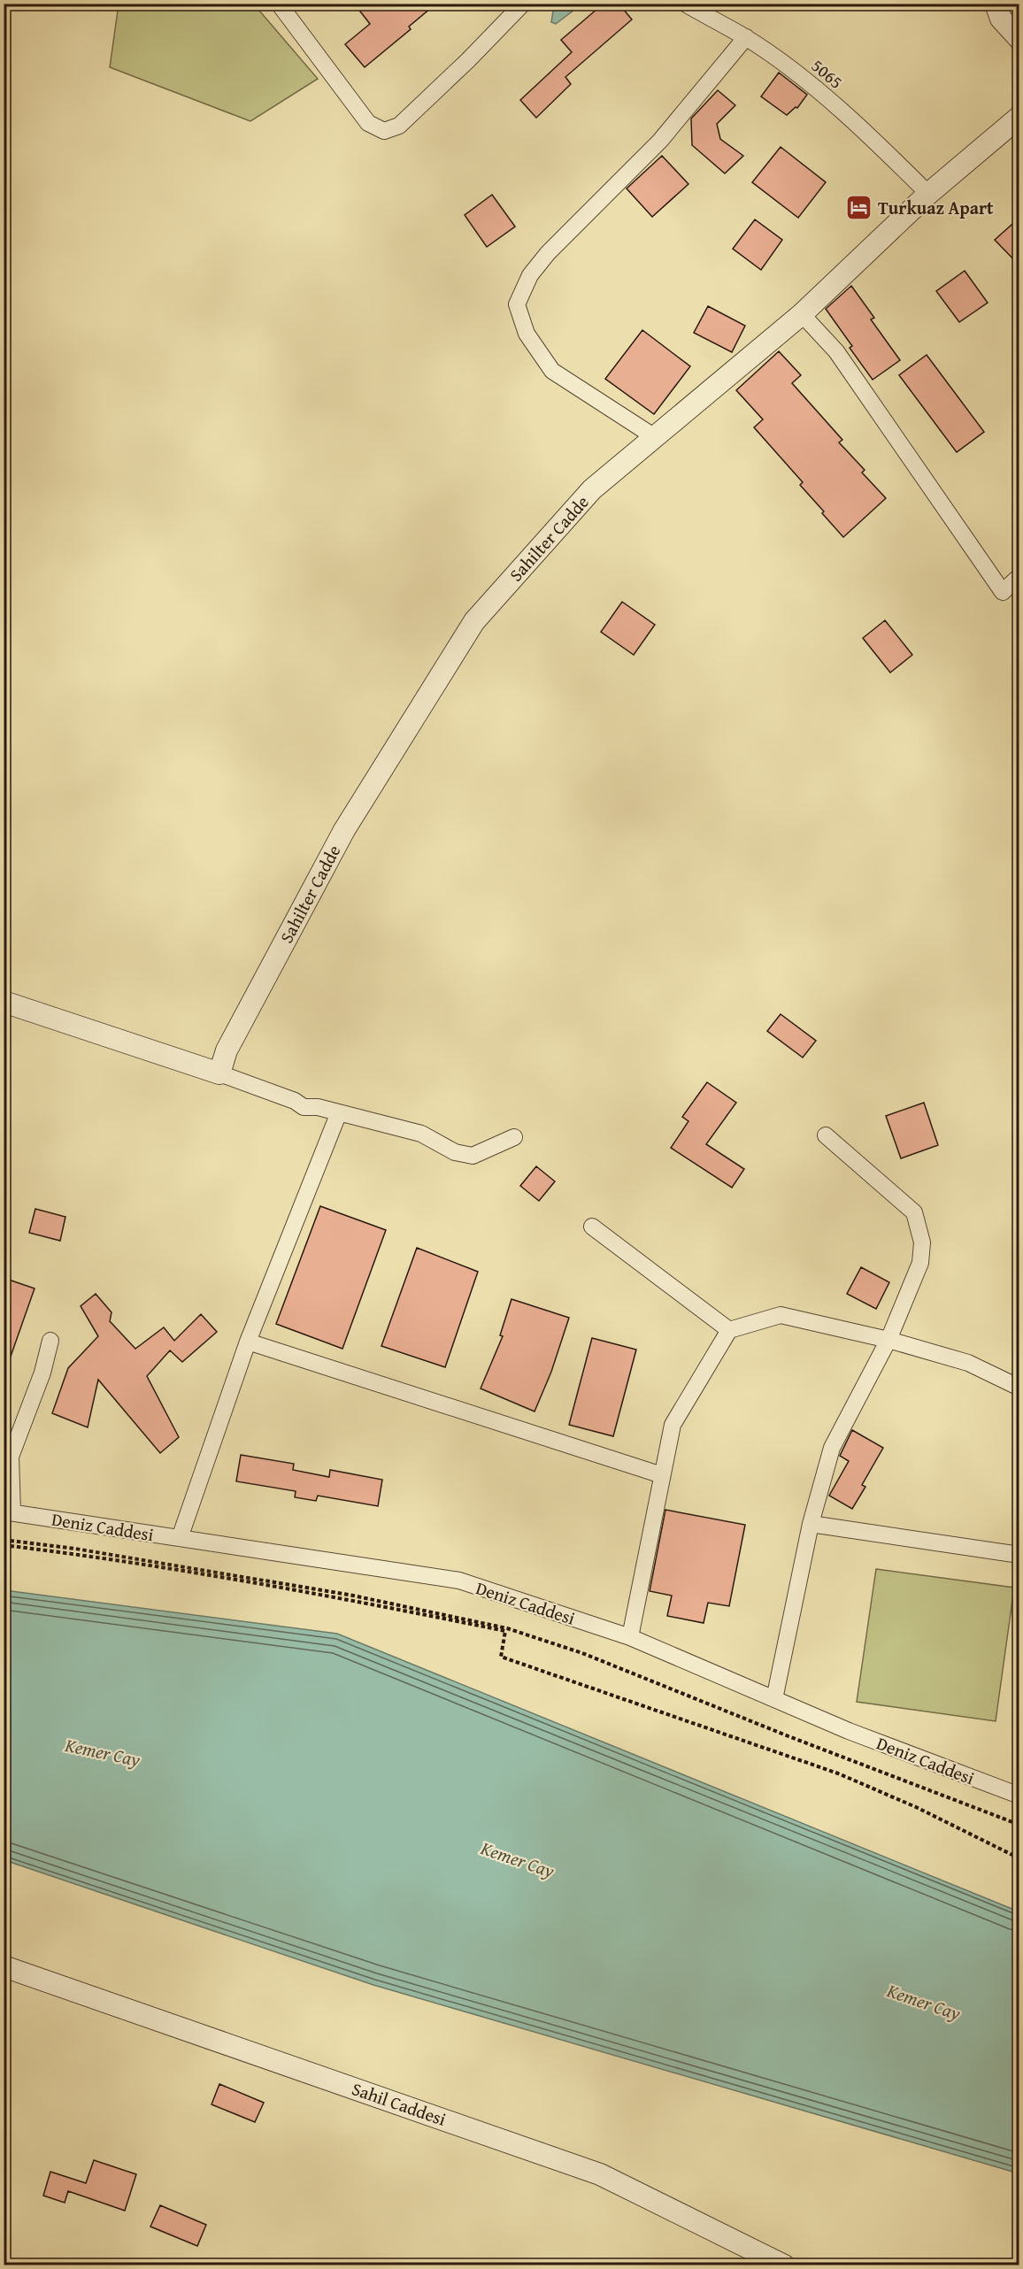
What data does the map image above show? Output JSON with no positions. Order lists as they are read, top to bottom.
{
  "streets": {
    "street": [
      "5065",
      "Sahilter Cadde",
      "Deniz Caddesi",
      "Sahil Caddesi"
    ]
  },
  "crossings": [
    ["5065", "Sahilter Cadde"]
  ],
  "water": ["Kemer Cay"],
  "places": {
    "hotel": ["Turkuaz Apart"]
  }
}
